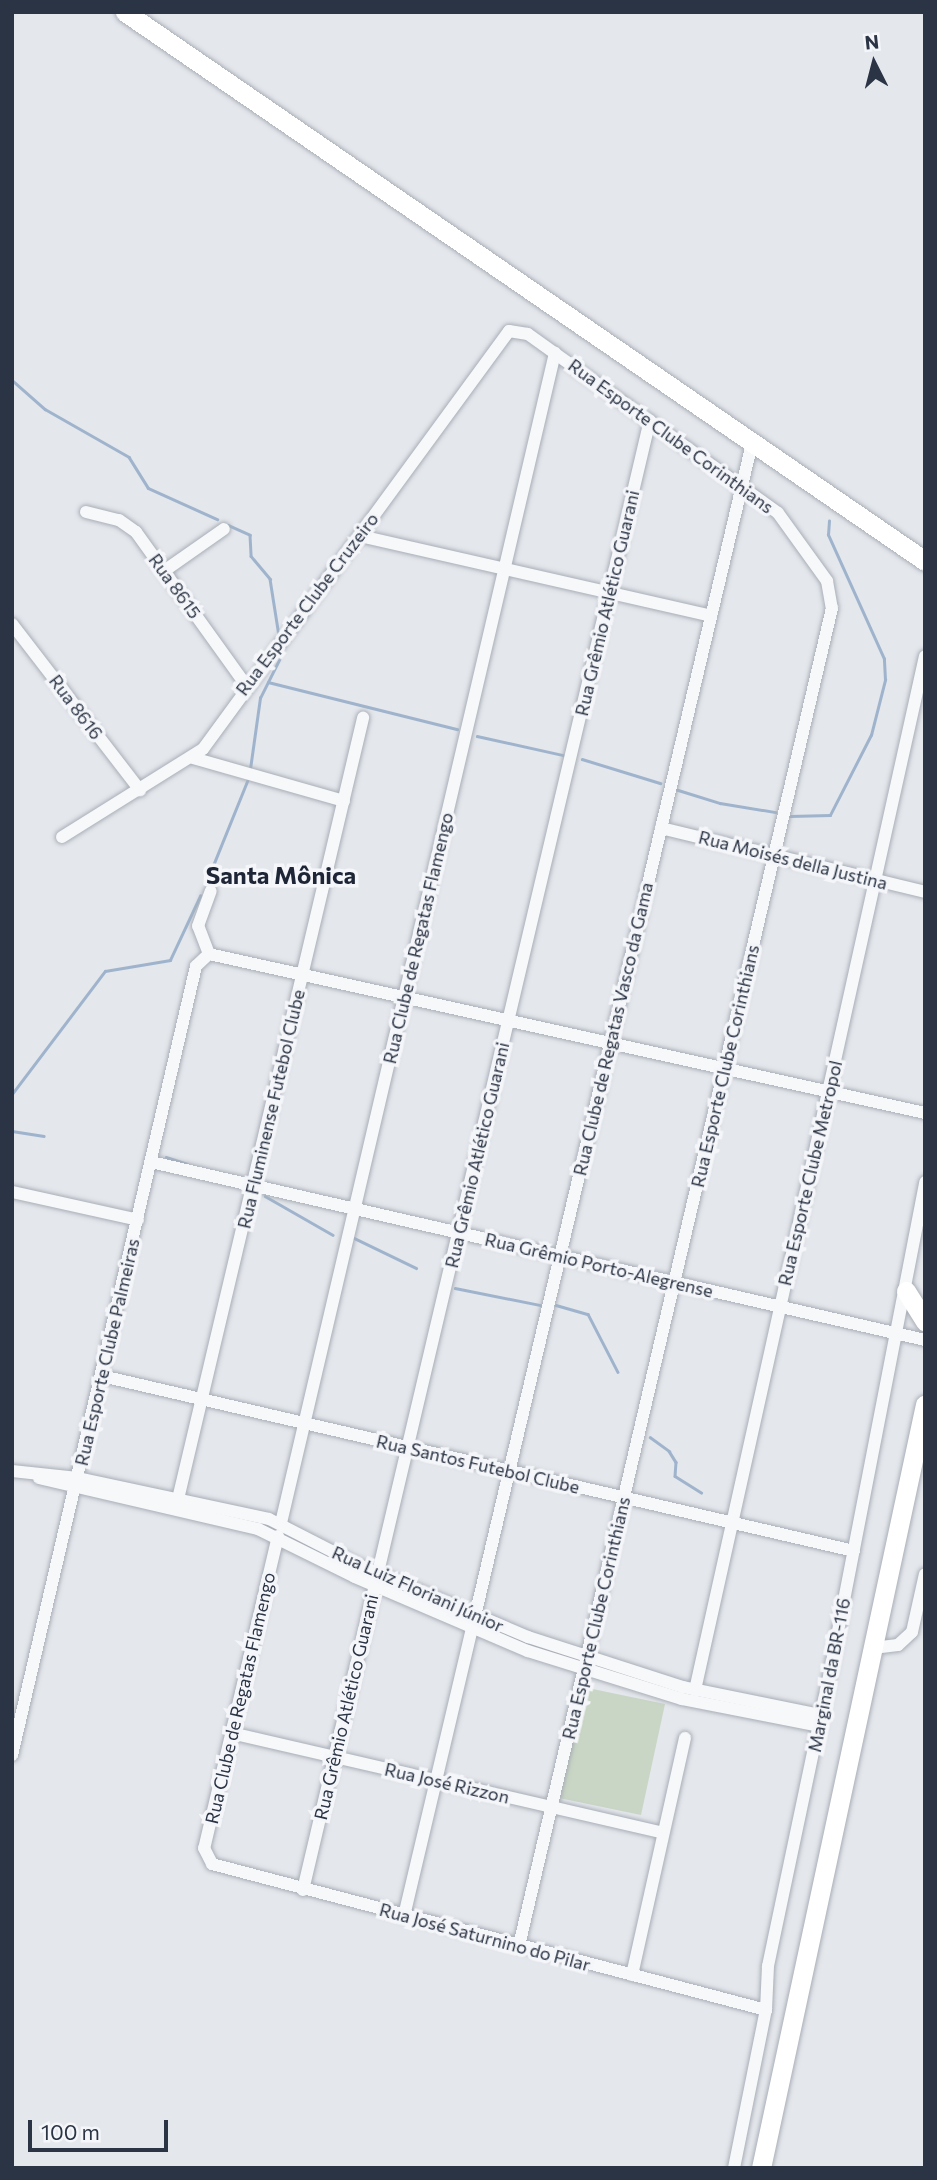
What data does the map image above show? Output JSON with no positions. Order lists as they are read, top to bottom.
{
  "streets": {
    "street": [
      "Rua Esporte Clube Corinthians",
      "Rua 8615",
      "Rua Grêmio Atlético Guarani",
      "Rua Esporte Clube Cruzeiro",
      "Rua 8616",
      "Rua Moisés della Justina",
      "Rua Clube de Regatas Flamengo",
      "Rua Clube de Regatas Vasco da Gama",
      "Rua Fluminense Futebol Clube",
      "Rua Esporte Clube Metropol",
      "Rua Grêmio Porto-Alegrense",
      "Rua Esporte Clube Palmeiras",
      "Rua Santos Futebol Clube",
      "Rua Luiz Floriani Júnior",
      "Marginal da BR-116",
      "Rua José Rizzon",
      "Rua José Saturnino do Pilar"
    ]
  },
  "crossings": [
    ["Rua Esporte Clube Corinthians", "Rua Grêmio Atlético Guarani"],
    ["Rua Esporte Clube Corinthians", "Rua Esporte Clube Cruzeiro"],
    ["Rua Esporte Clube Corinthians", "Rua Moisés della Justina"],
    ["Rua Esporte Clube Corinthians", "Rua Clube de Regatas Flamengo"],
    ["Rua Esporte Clube Corinthians", "Rua Clube de Regatas Vasco da Gama"],
    ["Rua Esporte Clube Corinthians", "Rua Grêmio Porto-Alegrense"],
    ["Rua Esporte Clube Corinthians", "Rua Santos Futebol Clube"],
    ["Rua Esporte Clube Corinthians", "Rua Luiz Floriani Júnior"],
    ["Rua Esporte Clube Corinthians", "Rua José Rizzon"],
    ["Rua Esporte Clube Corinthians", "Rua José Saturnino do Pilar"],
    ["Rua 8615", "Rua Esporte Clube Cruzeiro"],
    ["Rua Grêmio Atlético Guarani", "Rua Grêmio Porto-Alegrense"],
    ["Rua Grêmio Atlético Guarani", "Rua Santos Futebol Clube"],
    ["Rua Grêmio Atlético Guarani", "Rua Luiz Floriani Júnior"],
    ["Rua Grêmio Atlético Guarani", "Rua José Rizzon"],
    ["Rua Grêmio Atlético Guarani", "Rua José Saturnino do Pilar"],
    ["Rua Esporte Clube Cruzeiro", "Rua 8616"],
    ["Rua Moisés della Justina", "Rua Clube de Regatas Vasco da Gama"],
    ["Rua Moisés della Justina", "Rua Esporte Clube Metropol"],
    ["Rua Clube de Regatas Flamengo", "Rua Grêmio Porto-Alegrense"],
    ["Rua Clube de Regatas Flamengo", "Rua Santos Futebol Clube"],
    ["Rua Clube de Regatas Flamengo", "Rua Luiz Floriani Júnior"],
    ["Rua Clube de Regatas Flamengo", "Rua José Rizzon"],
    ["Rua Clube de Regatas Flamengo", "Rua José Saturnino do Pilar"],
    ["Rua Clube de Regatas Vasco da Gama", "Rua Grêmio Porto-Alegrense"],
    ["Rua Clube de Regatas Vasco da Gama", "Rua Santos Futebol Clube"],
    ["Rua Clube de Regatas Vasco da Gama", "Rua Luiz Floriani Júnior"],
    ["Rua Clube de Regatas Vasco da Gama", "Rua José Rizzon"],
    ["Rua Clube de Regatas Vasco da Gama", "Rua José Saturnino do Pilar"],
    ["Rua Fluminense Futebol Clube", "Rua Grêmio Porto-Alegrense"],
    ["Rua Fluminense Futebol Clube", "Rua Santos Futebol Clube"],
    ["Rua Fluminense Futebol Clube", "Rua Luiz Floriani Júnior"],
    ["Rua Esporte Clube Metropol", "Rua Grêmio Porto-Alegrense"],
    ["Rua Esporte Clube Metropol", "Rua Santos Futebol Clube"],
    ["Rua Esporte Clube Metropol", "Rua Luiz Floriani Júnior"],
    ["Rua Grêmio Porto-Alegrense", "Rua Esporte Clube Palmeiras"],
    ["Rua Grêmio Porto-Alegrense", "Marginal da BR-116"],
    ["Rua Esporte Clube Palmeiras", "Rua Santos Futebol Clube"],
    ["Rua Esporte Clube Palmeiras", "Rua Luiz Floriani Júnior"],
    ["Rua Santos Futebol Clube", "Marginal da BR-116"],
    ["Rua Luiz Floriani Júnior", "Marginal da BR-116"],
    ["Marginal da BR-116", "Rua José Saturnino do Pilar"]
  ],
  "districts": ["Santa Mônica"],
  "scale_bar": "100 m",
  "north": "top"
}
